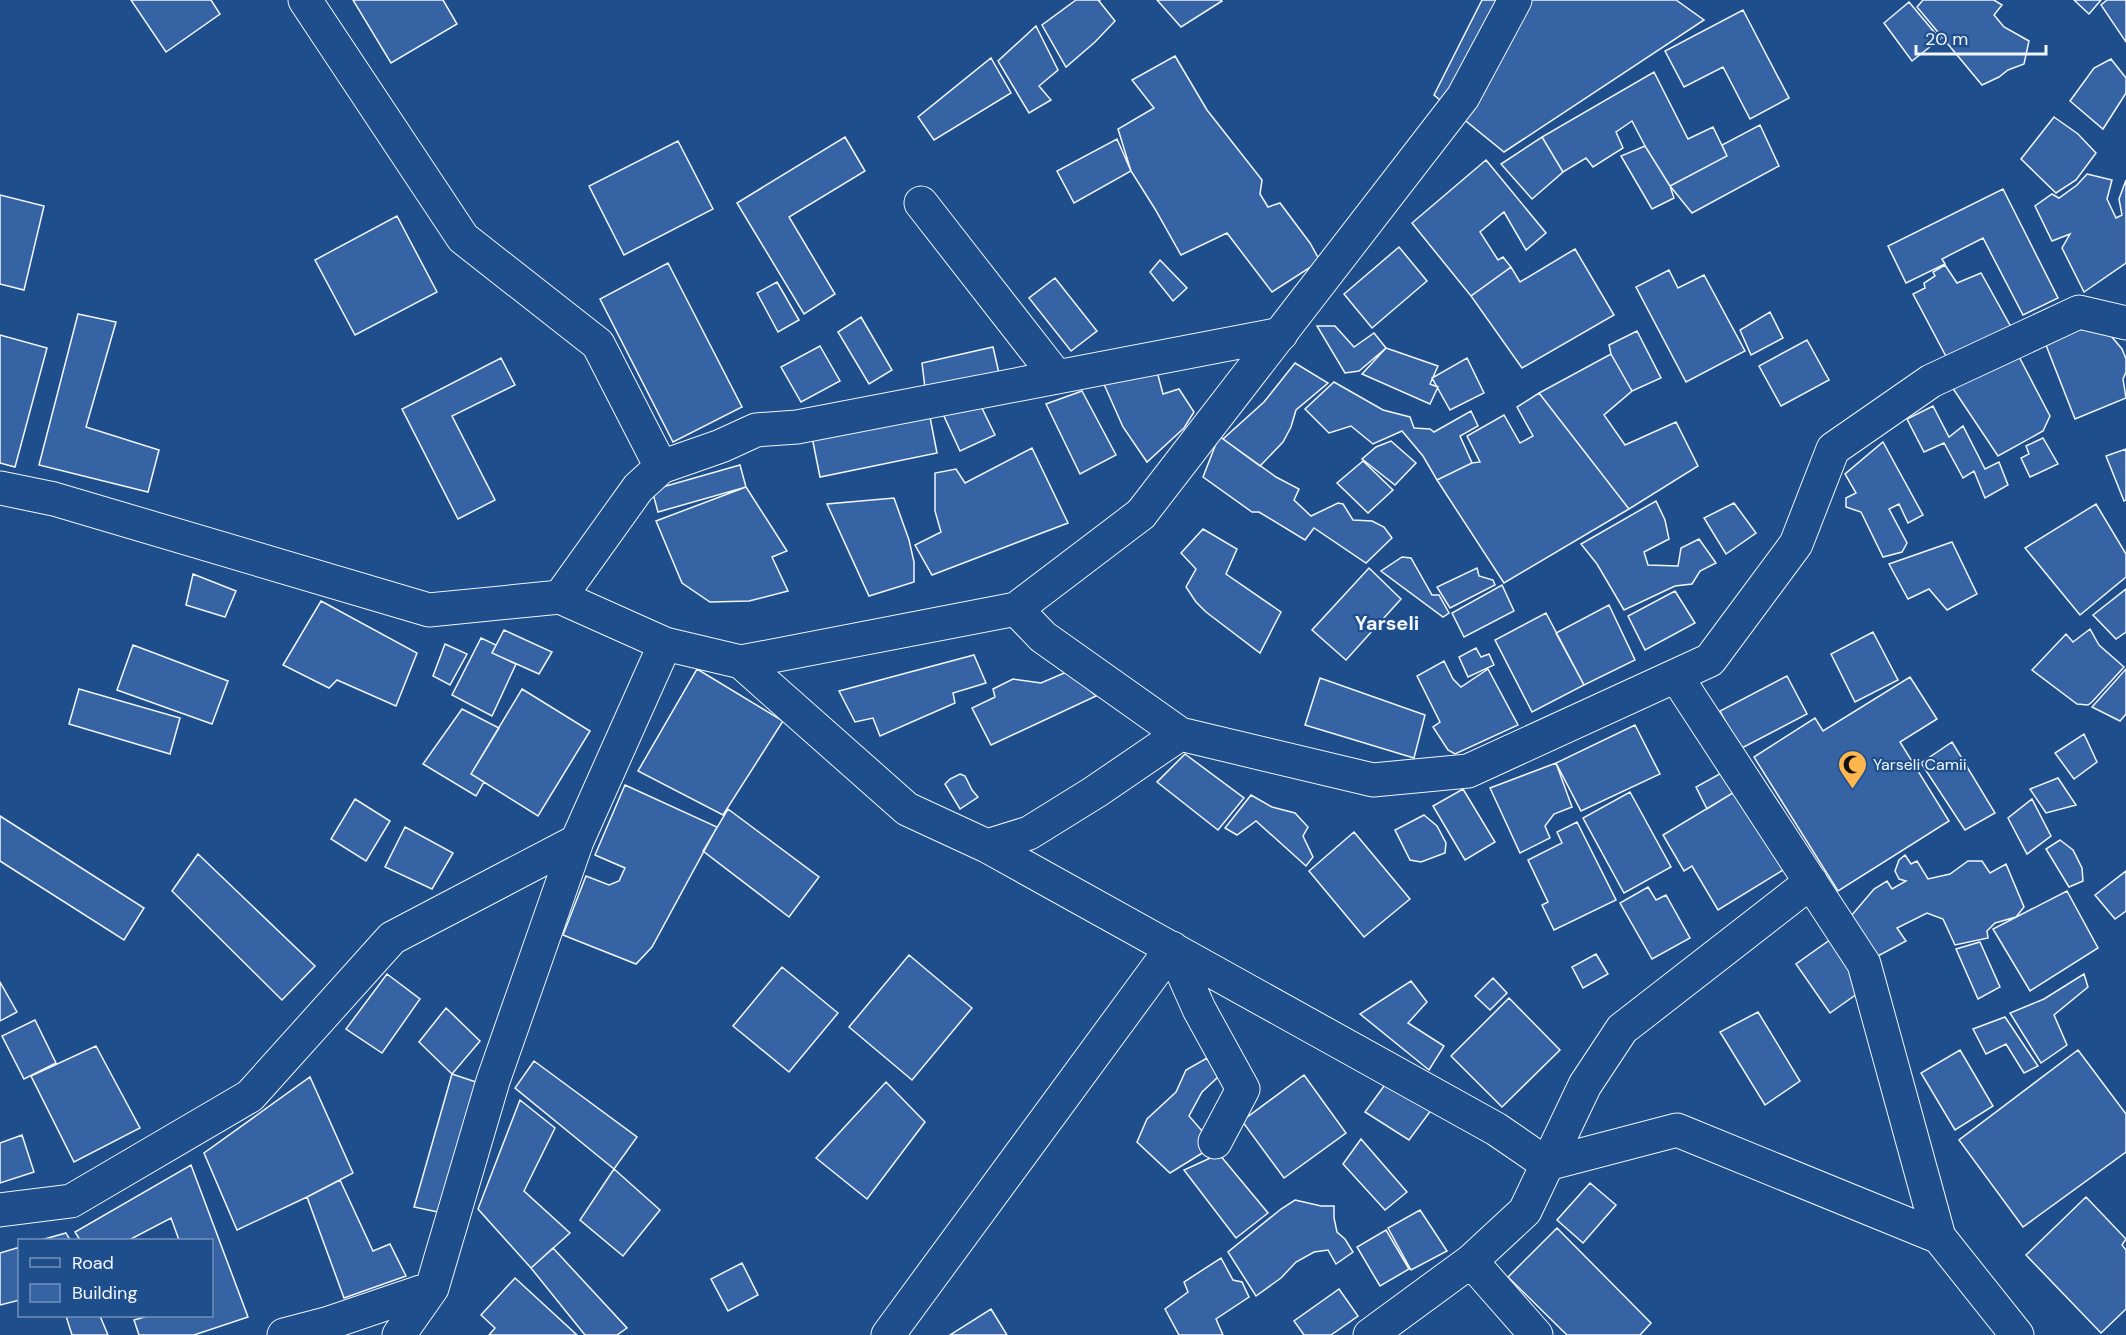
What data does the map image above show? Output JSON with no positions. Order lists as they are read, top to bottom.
{
  "districts": ["Yarseli"],
  "places": {
    "mosque": ["Yarseli Camii"]
  },
  "legend": ["Road", "Building"],
  "scale_bar": "20 m"
}
